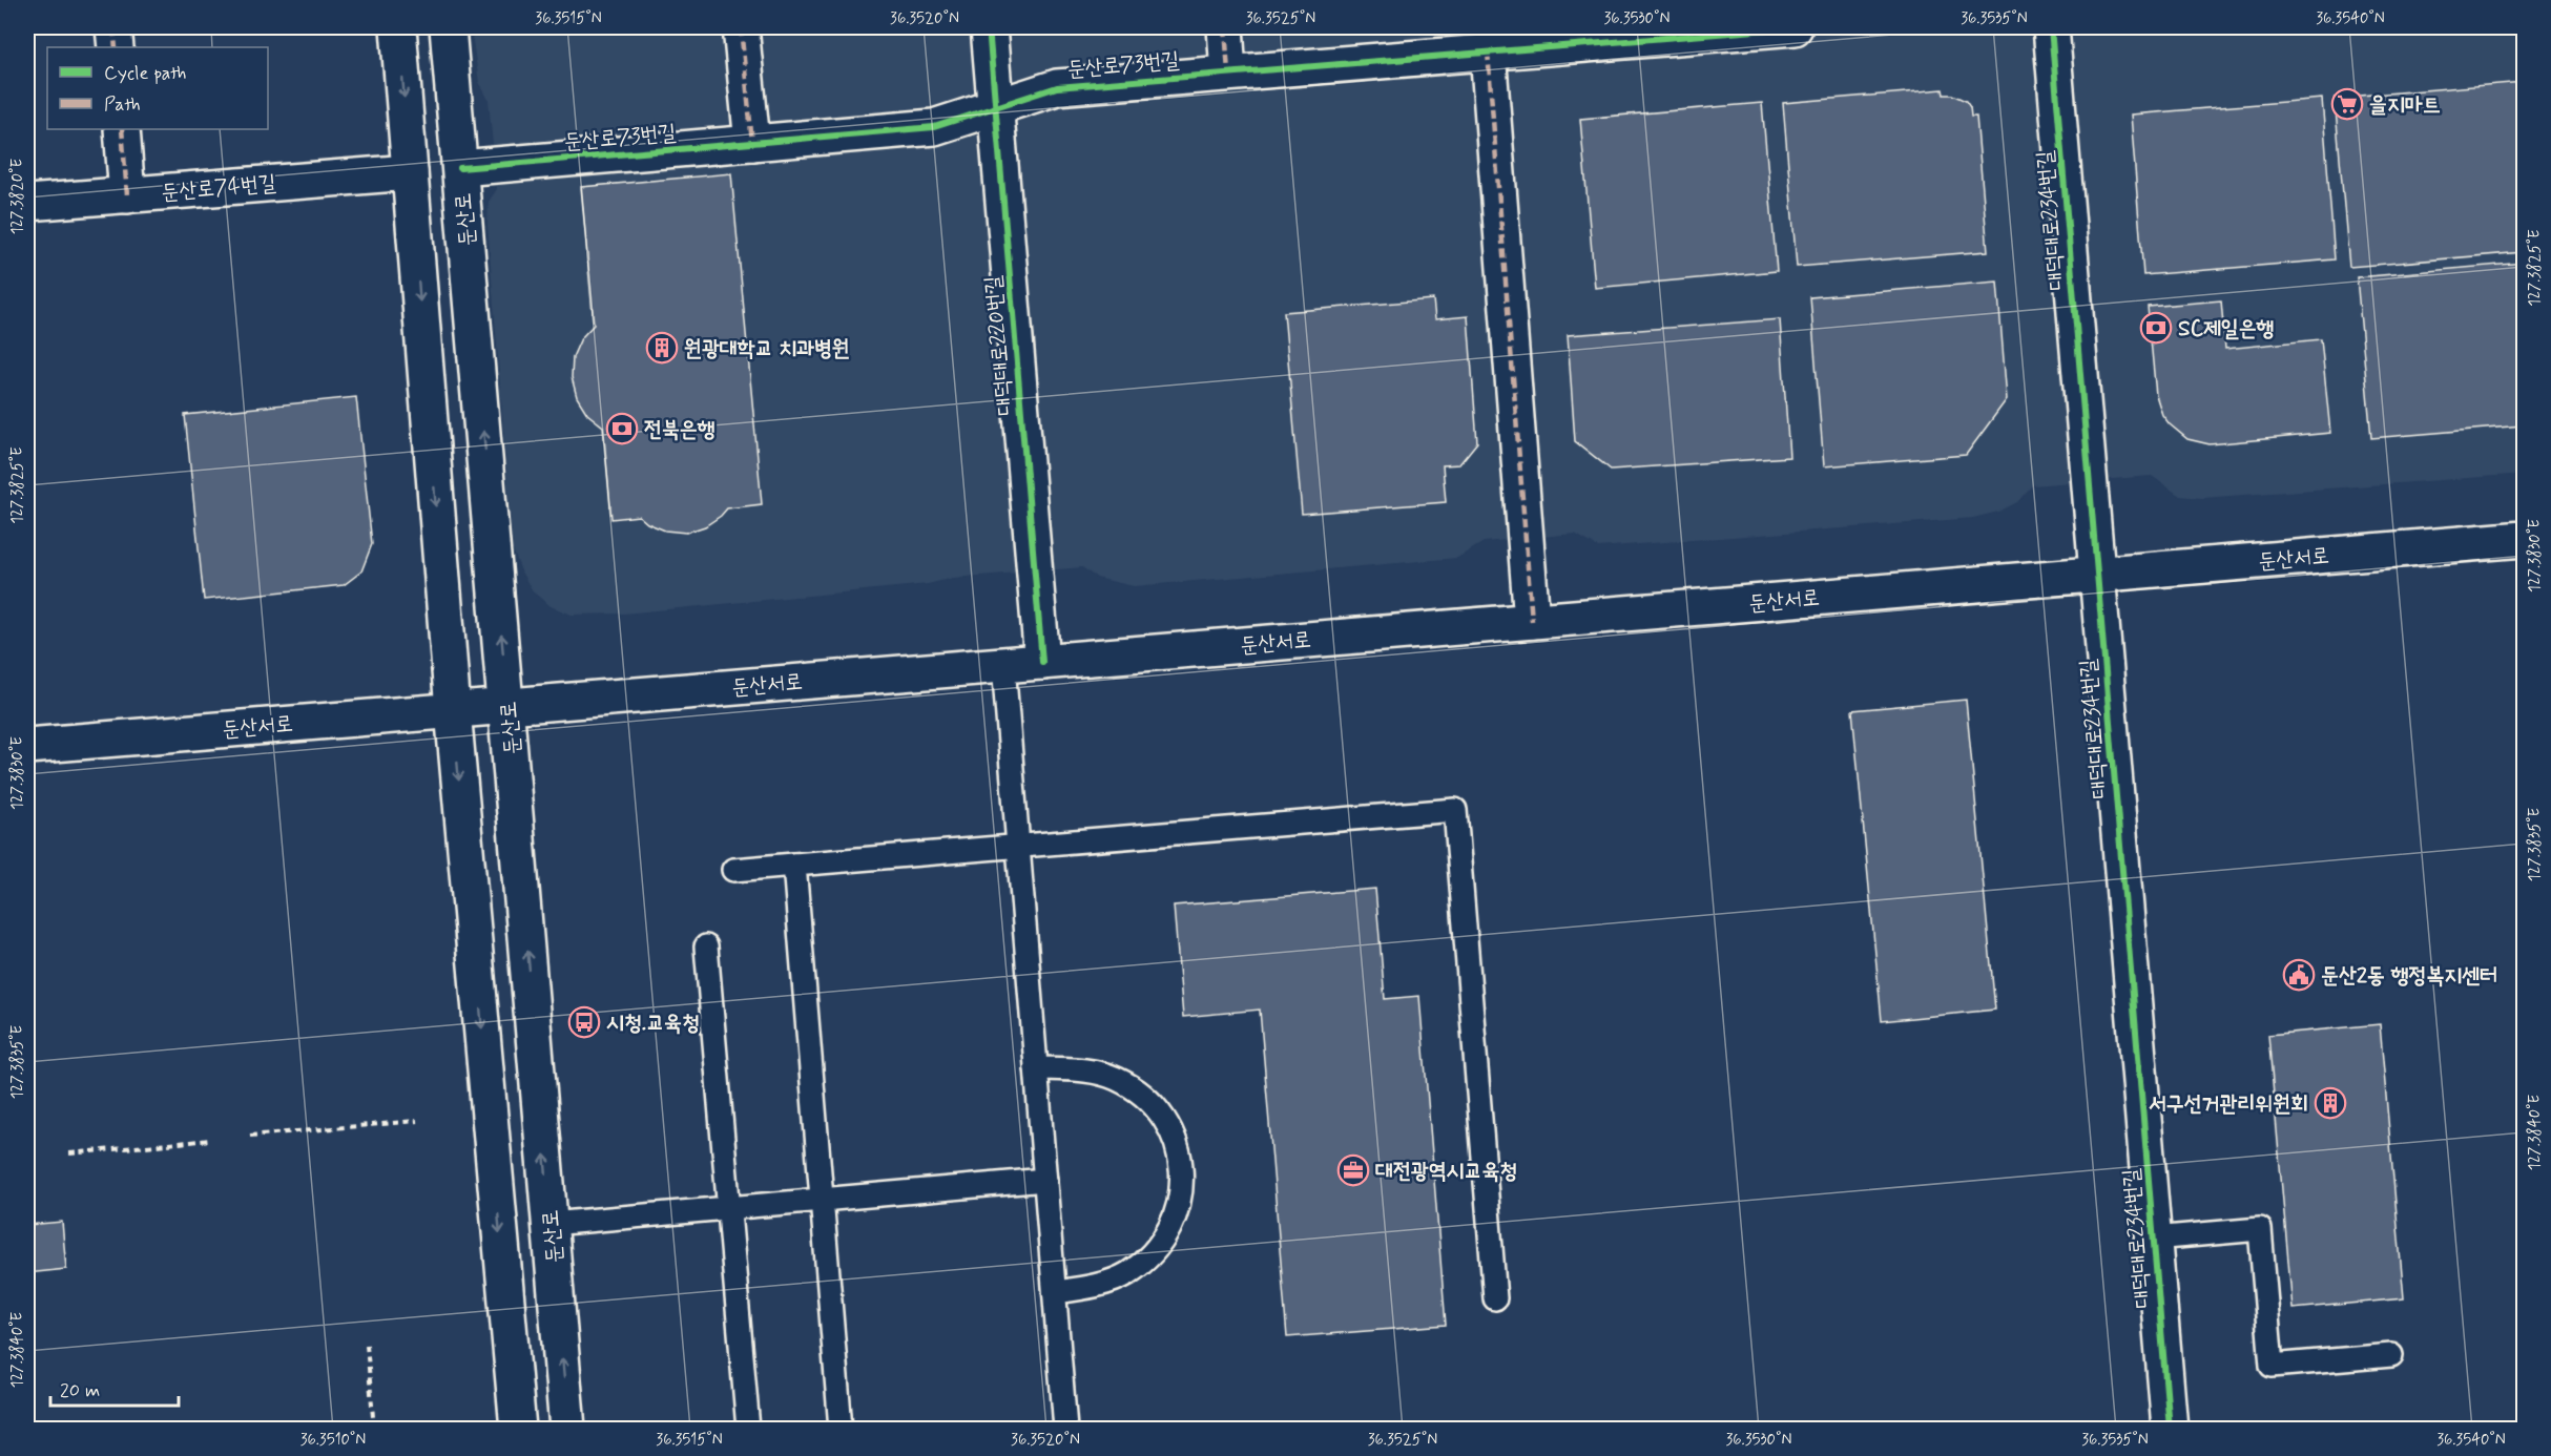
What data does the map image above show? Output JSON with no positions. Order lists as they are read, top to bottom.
{
  "streets": {
    "street": [
      "둔산로73번길",
      "둔산로74번길",
      "둔산로",
      "대덕대로234번길",
      "대덕대로220번길",
      "둔산서로"
    ]
  },
  "crossings": [
    ["둔산로73번길", "둔산로"],
    ["둔산로73번길", "대덕대로220번길"],
    ["둔산로", "둔산서로"],
    ["대덕대로234번길", "둔산서로"],
    ["대덕대로220번길", "둔산서로"]
  ],
  "places": {
    "supermarket": ["을지마트"],
    "bank": ["SC제일은행", "전북은행"],
    "building": ["원광대학교 치과병원", "서구선거관리위원회"],
    "public building": ["둔산2동 행정복지센터"],
    "bus stop": ["시청.교육청"],
    "office": ["대전광역시교육청"]
  },
  "legend": ["Cycle path", "Path"],
  "scale_bar": "20 m",
  "coordinates": [
    "36.3515°N",
    "36.3520°N",
    "36.3525°N",
    "36.3530°N",
    "36.3535°N",
    "36.3540°N",
    "127.3820°E",
    "127.3825°E",
    "127.3830°E",
    "127.3835°E",
    "127.3840°E",
    "36.3510°N"
  ]
}
